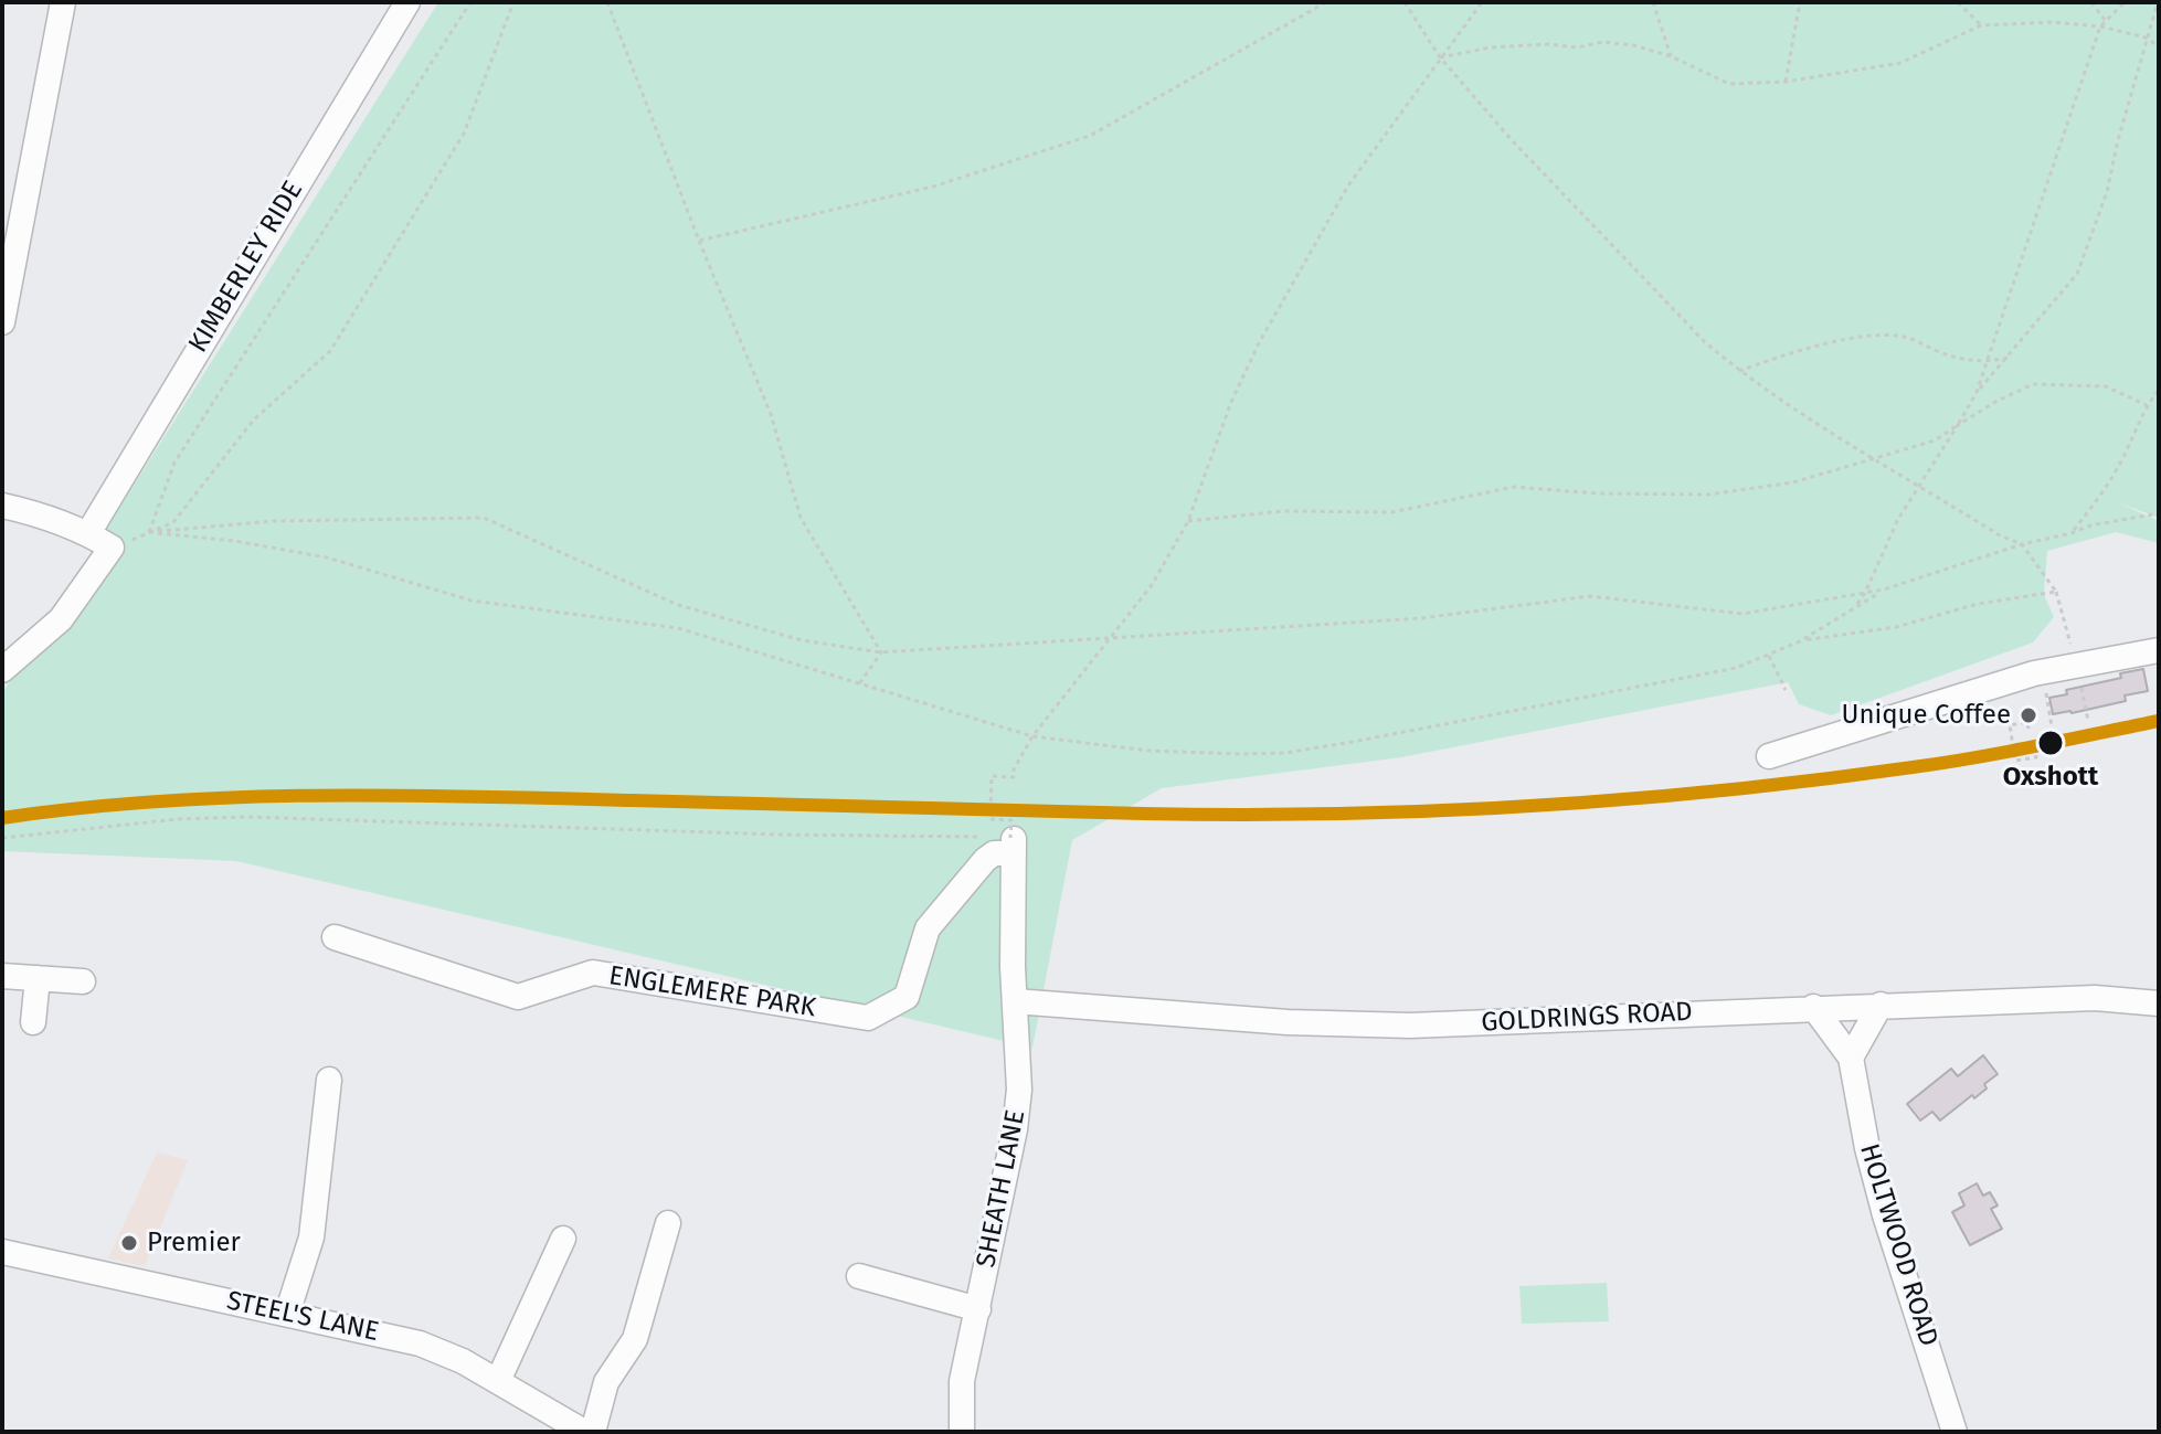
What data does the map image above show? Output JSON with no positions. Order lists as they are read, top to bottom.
{
  "streets": {
    "street": [
      "KIMBERLEY RIDE",
      "ENGLEMERE PARK",
      "GOLDRINGS ROAD",
      "SHEATH LANE",
      "HOLTWOOD ROAD",
      "STEEL'S LANE"
    ]
  },
  "crossings": [
    ["ENGLEMERE PARK", "SHEATH LANE"],
    ["GOLDRINGS ROAD", "SHEATH LANE"],
    ["GOLDRINGS ROAD", "HOLTWOOD ROAD"]
  ],
  "places": ["Unique Coffee", "Oxshott", "Premier"]
}
